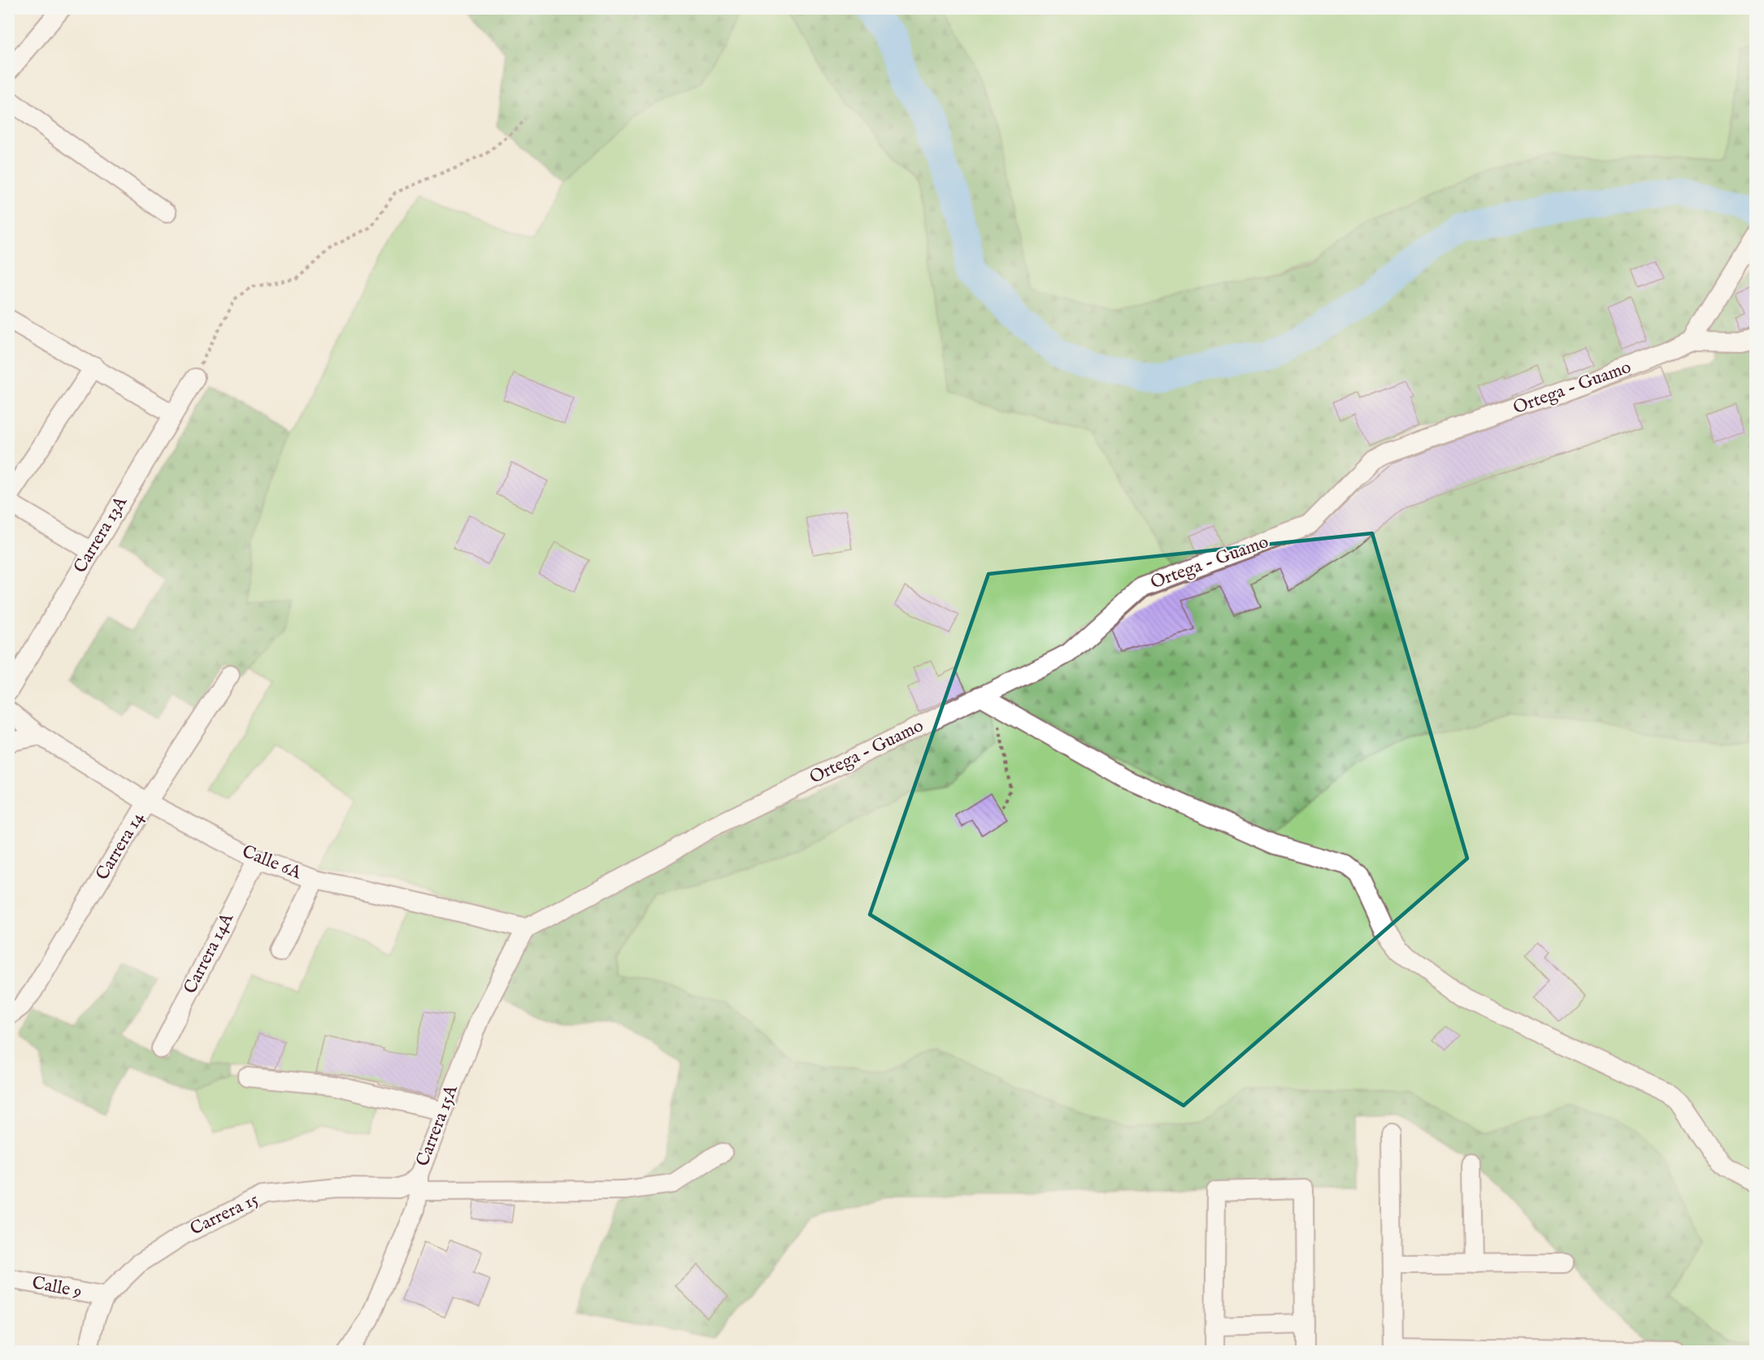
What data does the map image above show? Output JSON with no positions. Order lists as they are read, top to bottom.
{
  "streets": {
    "street": [
      "Ortega - Guamo",
      "Carrera 13A",
      "Carrera 14",
      "Calle 6A",
      "Carrera 14A",
      "Carrera 15A",
      "Carrera 15",
      "Calle 9"
    ]
  },
  "crossings": [
    ["Ortega - Guamo", "Calle 6A"],
    ["Ortega - Guamo", "Carrera 15A"],
    ["Carrera 14", "Calle 6A"],
    ["Calle 6A", "Carrera 14A"],
    ["Calle 6A", "Carrera 15A"],
    ["Carrera 15A", "Carrera 15"],
    ["Carrera 15", "Calle 9"]
  ]
}
